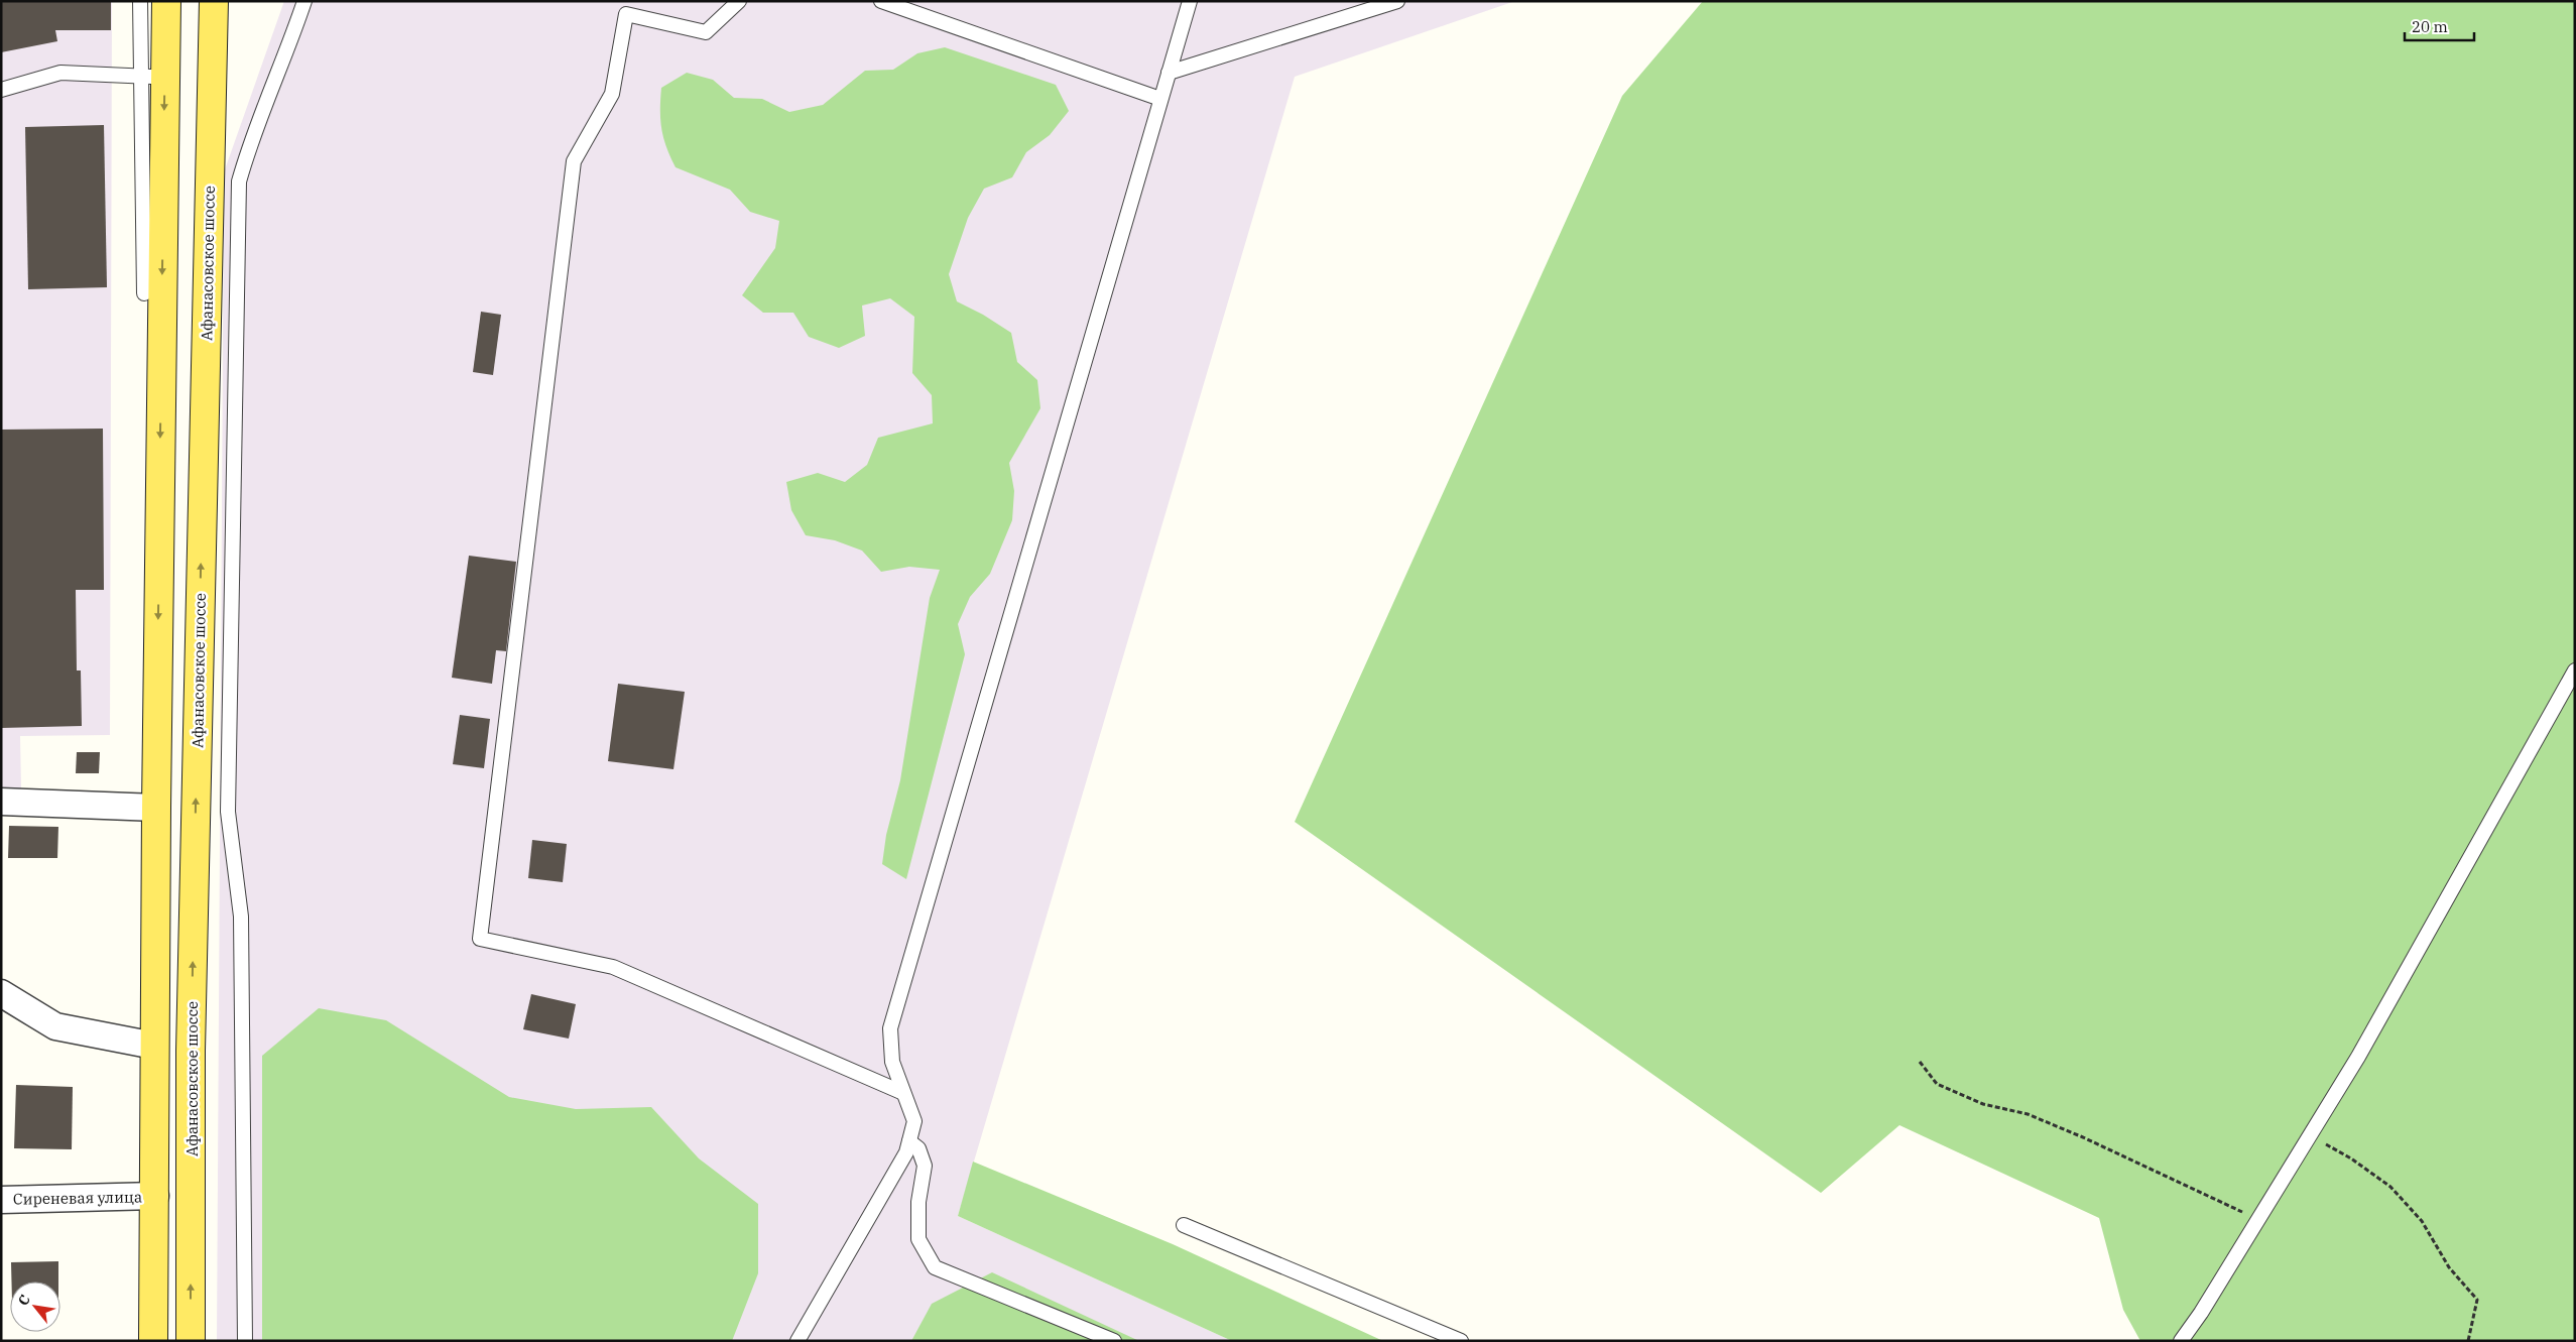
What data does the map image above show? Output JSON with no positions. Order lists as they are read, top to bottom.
{
  "streets": {
    "main road": ["Афанасовское шоссе"],
    "street": ["Сиреневая улица"]
  },
  "scale_bar": "20 m",
  "north": "top left"
}
